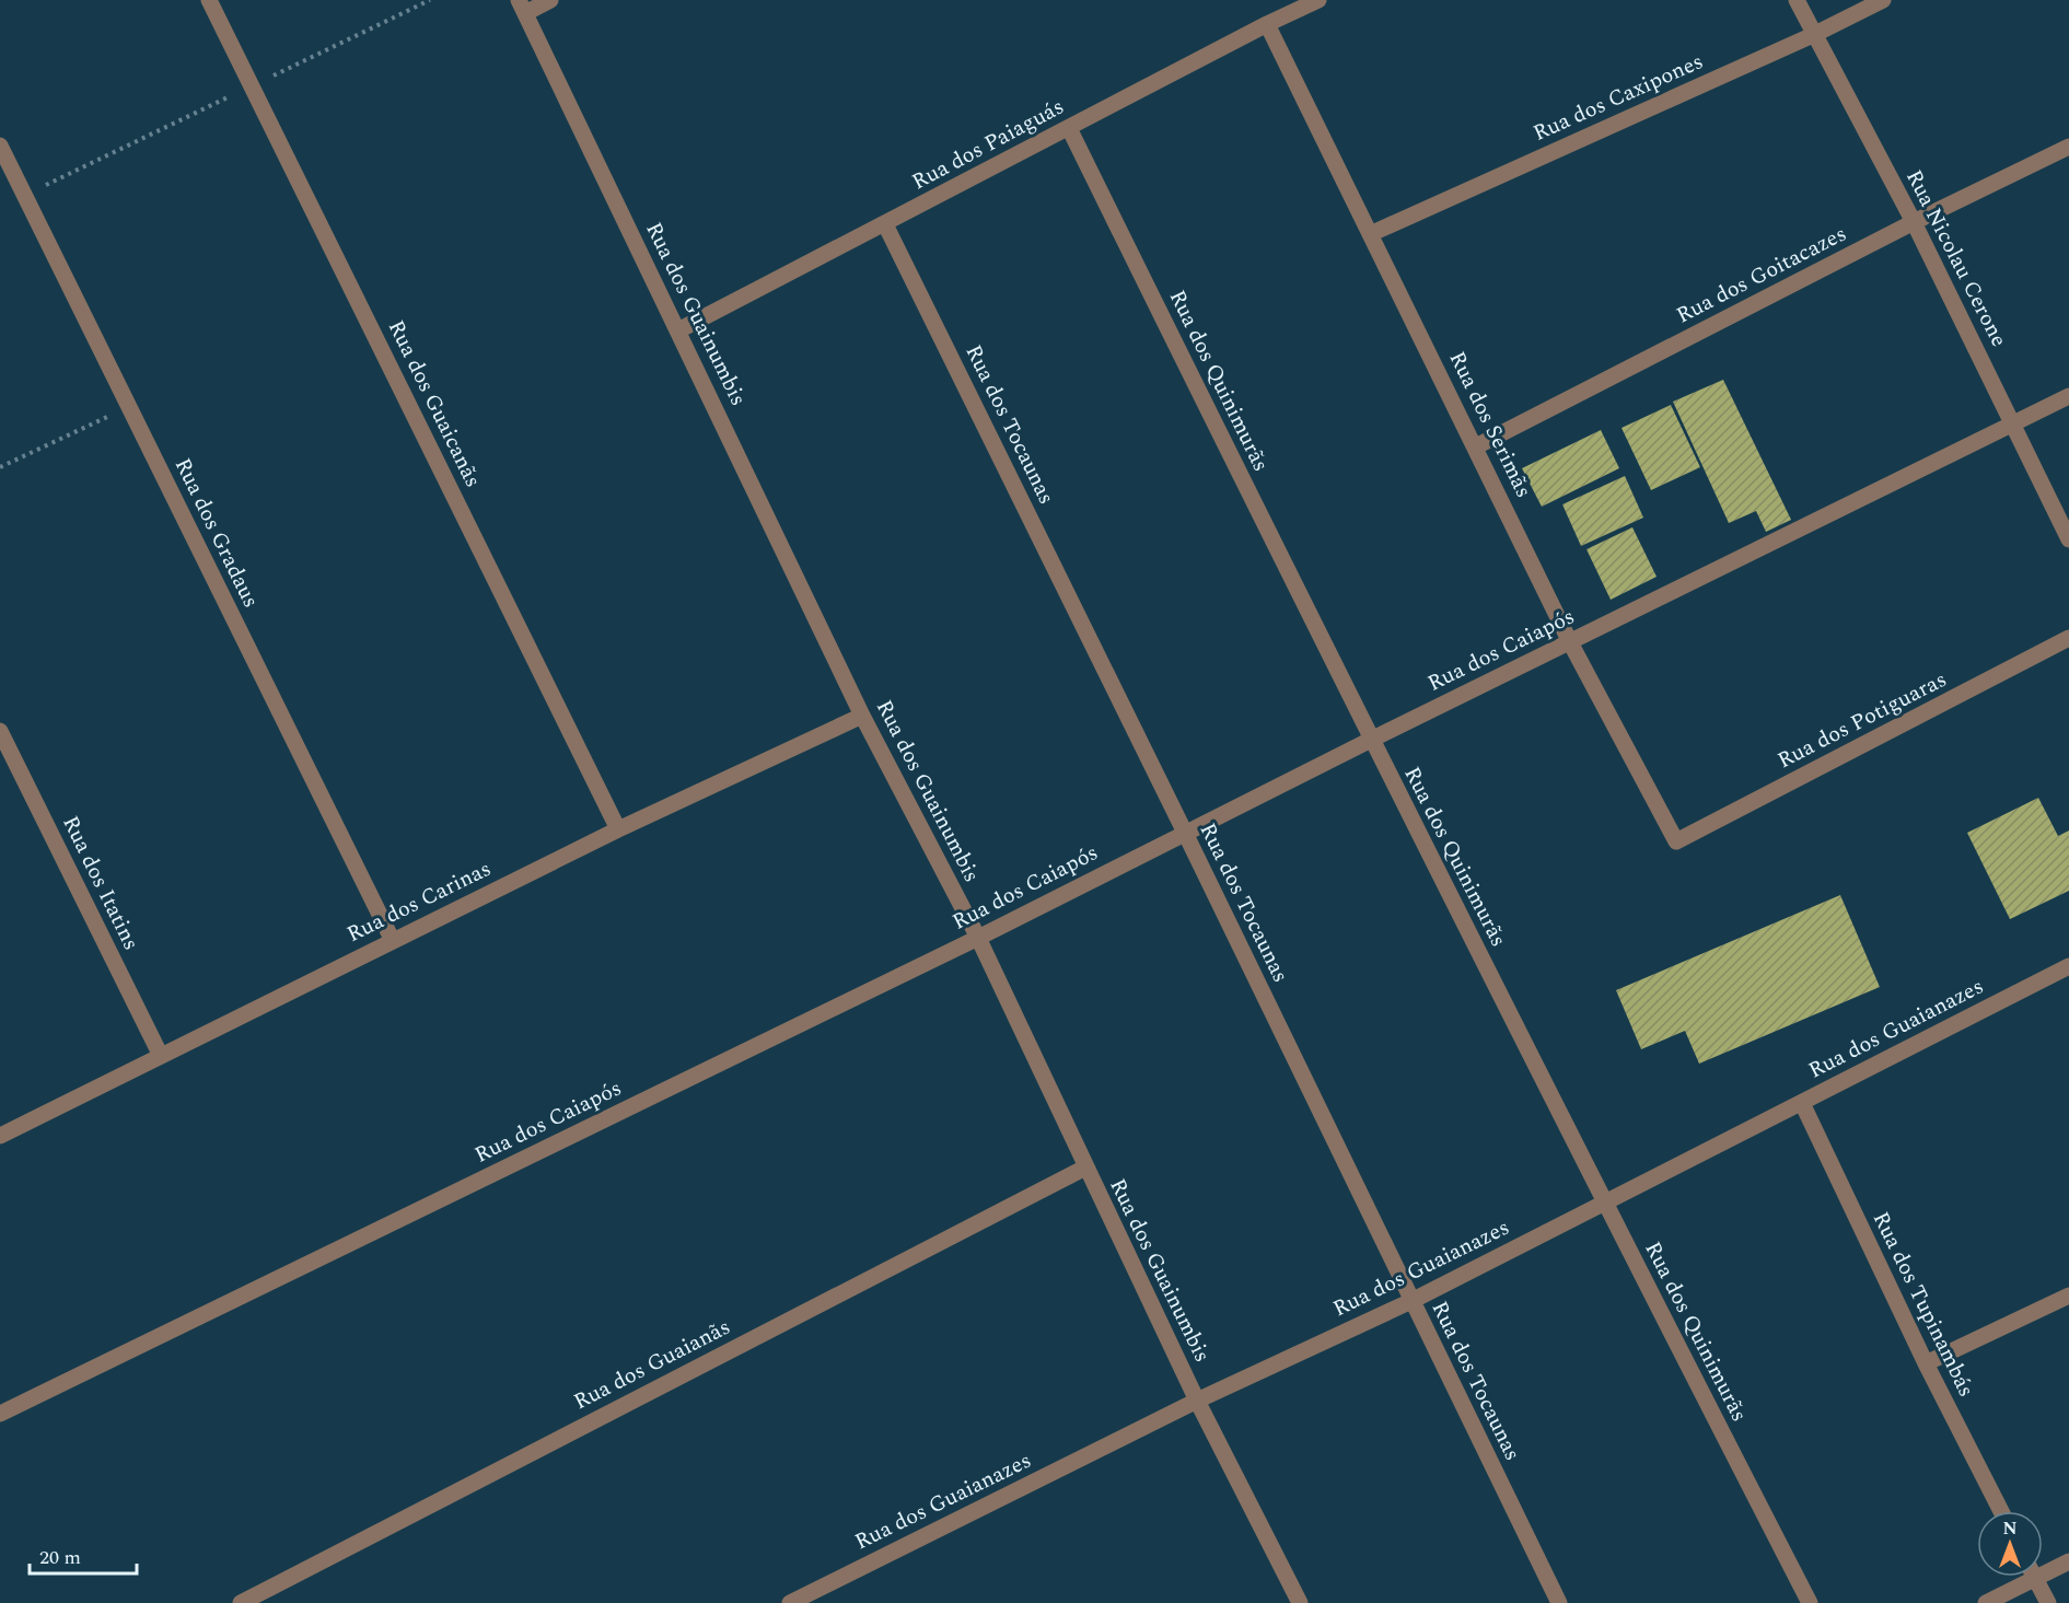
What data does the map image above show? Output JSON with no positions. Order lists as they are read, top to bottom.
{
  "streets": {
    "street": [
      "Rua dos Caxipones",
      "Rua dos Paiaguás",
      "Rua Nicolau Cerone",
      "Rua dos Goitacazes",
      "Rua dos Guainumbis",
      "Rua dos Quinimurãs",
      "Rua dos Guaicanãs",
      "Rua dos Tocaunas",
      "Rua dos Serimãs",
      "Rua dos Gradaus",
      "Rua dos Caiapós",
      "Rua dos Potiguaras",
      "Rua dos Itatins",
      "Rua dos Carinas",
      "Rua dos Guaianazes",
      "Rua dos Tupinambás",
      "Rua dos Guaianãs"
    ]
  },
  "crossings": [
    ["Rua dos Caxipones", "Rua Nicolau Cerone"],
    ["Rua dos Caxipones", "Rua dos Serimãs"],
    ["Rua dos Paiaguás", "Rua dos Guainumbis"],
    ["Rua dos Paiaguás", "Rua dos Quinimurãs"],
    ["Rua dos Paiaguás", "Rua dos Tocaunas"],
    ["Rua dos Paiaguás", "Rua dos Serimãs"],
    ["Rua Nicolau Cerone", "Rua dos Goitacazes"],
    ["Rua Nicolau Cerone", "Rua dos Caiapós"],
    ["Rua dos Goitacazes", "Rua dos Serimãs"],
    ["Rua dos Guainumbis", "Rua dos Caiapós"],
    ["Rua dos Guainumbis", "Rua dos Carinas"],
    ["Rua dos Guainumbis", "Rua dos Guaianazes"],
    ["Rua dos Guainumbis", "Rua dos Guaianãs"],
    ["Rua dos Quinimurãs", "Rua dos Caiapós"],
    ["Rua dos Quinimurãs", "Rua dos Guaianazes"],
    ["Rua dos Guaicanãs", "Rua dos Carinas"],
    ["Rua dos Tocaunas", "Rua dos Caiapós"],
    ["Rua dos Tocaunas", "Rua dos Guaianazes"],
    ["Rua dos Serimãs", "Rua dos Caiapós"],
    ["Rua dos Serimãs", "Rua dos Potiguaras"],
    ["Rua dos Gradaus", "Rua dos Carinas"],
    ["Rua dos Itatins", "Rua dos Carinas"],
    ["Rua dos Guaianazes", "Rua dos Tupinambás"]
  ],
  "scale_bar": "20 m",
  "north": "top"
}
